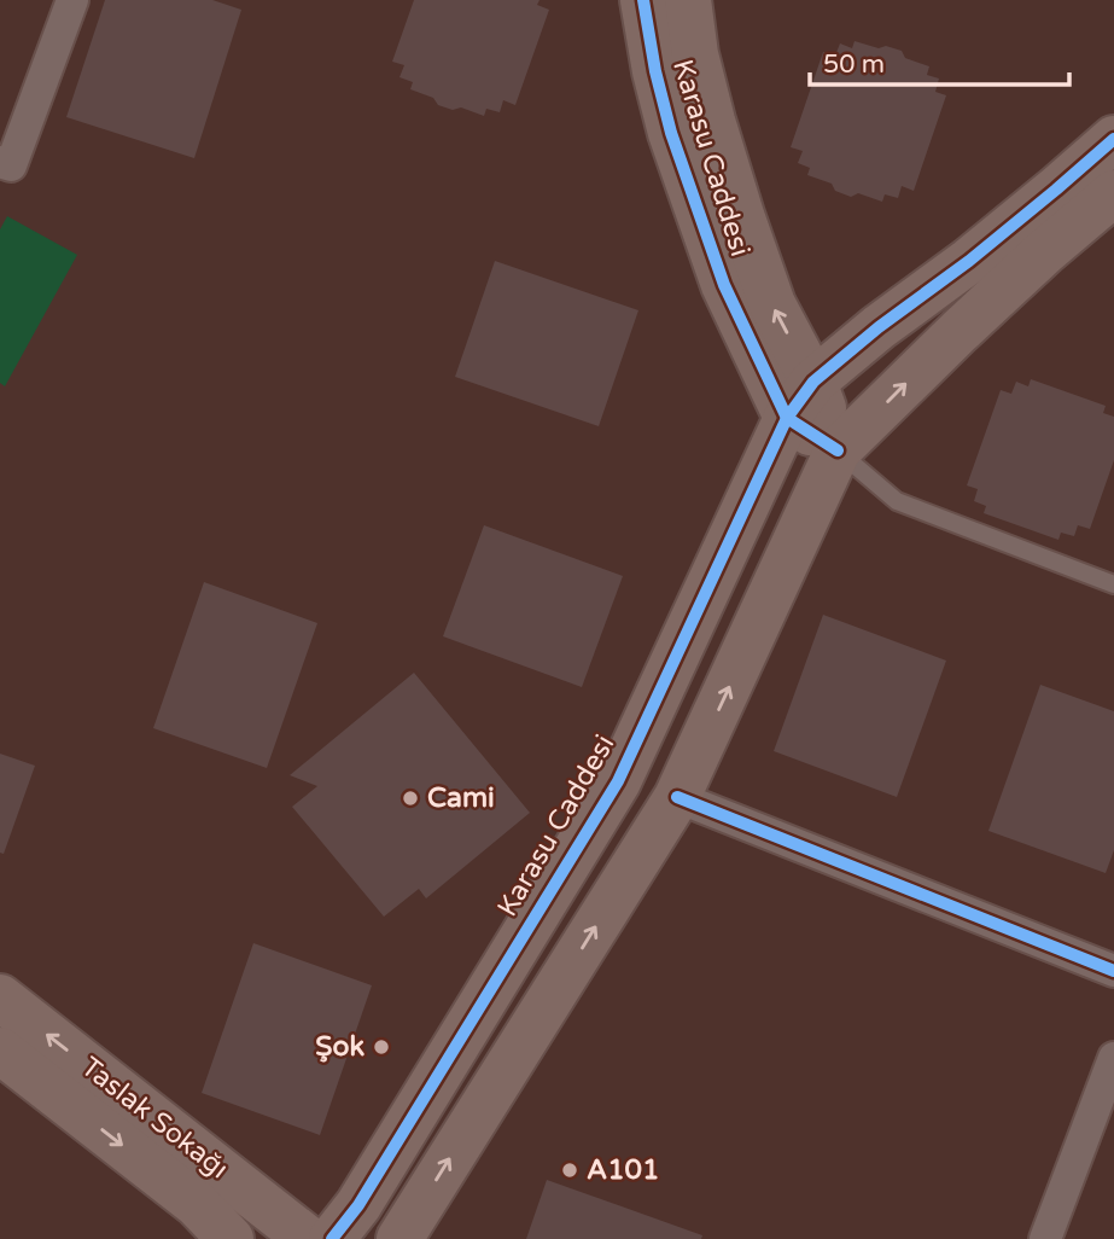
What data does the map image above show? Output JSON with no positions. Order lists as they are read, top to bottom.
{
  "streets": {
    "street": ["Karasu Caddesi", "Taslak Sokağı"]
  },
  "places": ["Cami", "Şok", "A101"],
  "scale_bar": "50 m"
}
